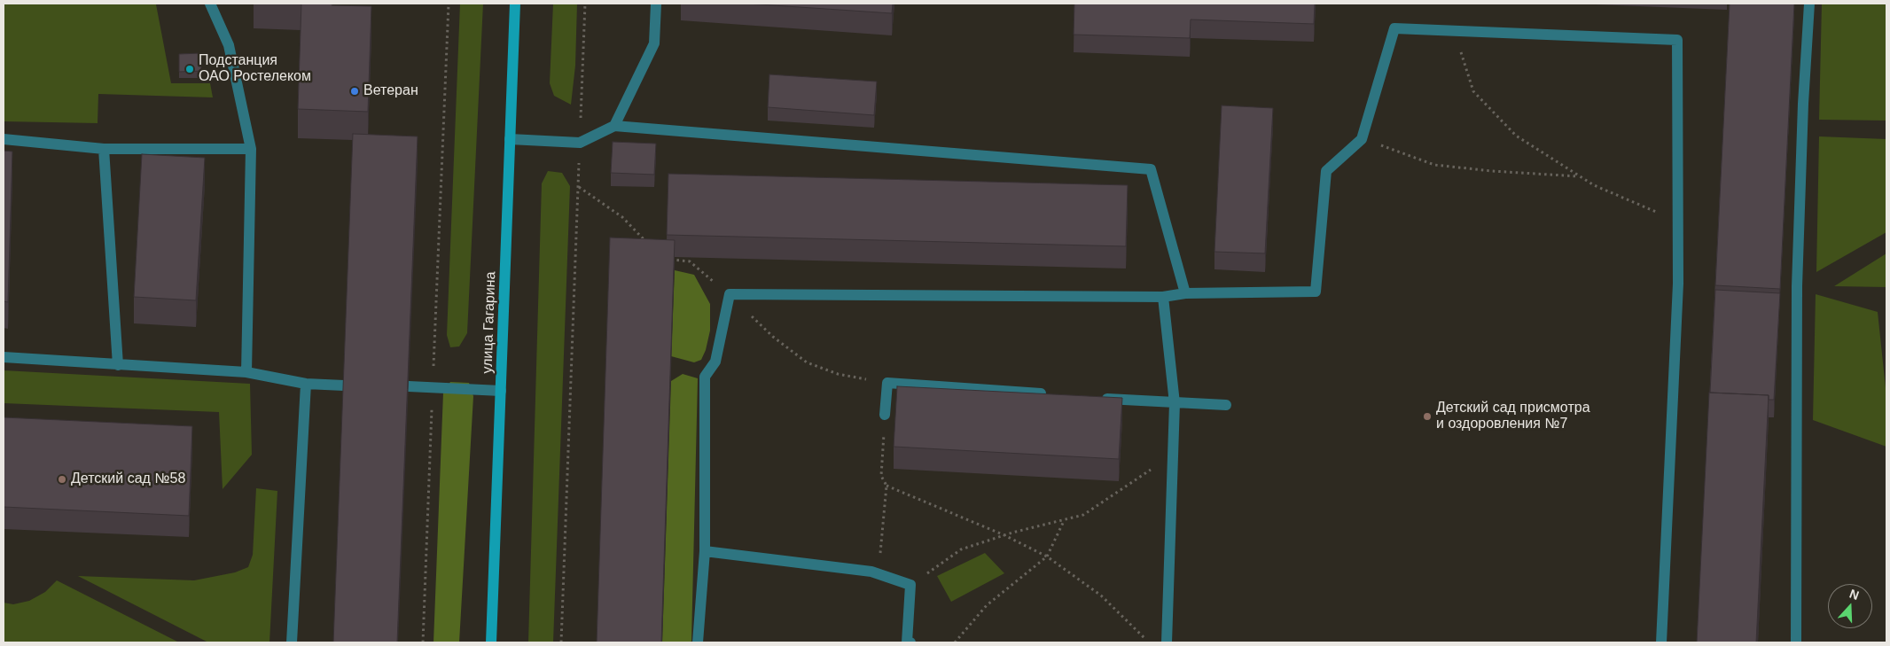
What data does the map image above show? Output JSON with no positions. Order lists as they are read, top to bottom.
{
  "streets": {
    "main road": ["улица Гагарина"]
  },
  "places": [
    "Подстанция ОАО Ростелеком",
    "Ветеран",
    "Детский сад присмотра и оздоровления №7",
    "Детский сад №58"
  ],
  "north": "top"
}
